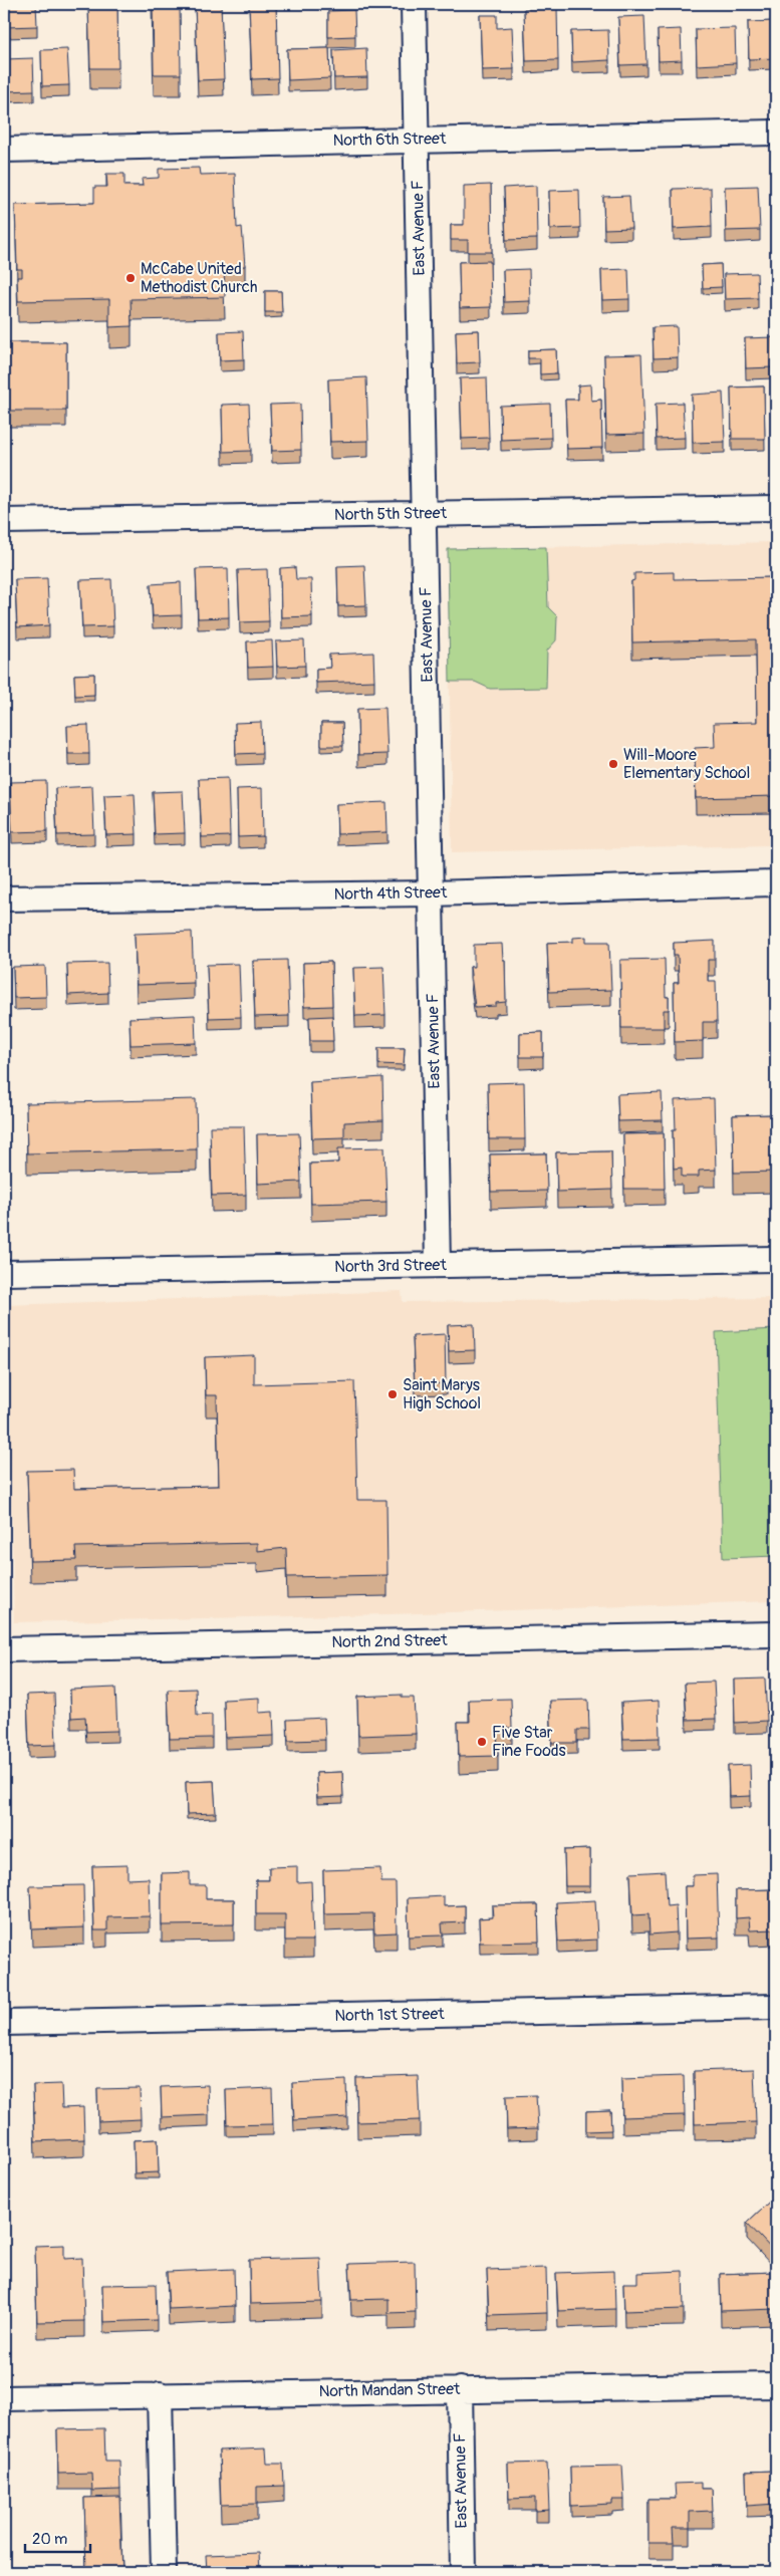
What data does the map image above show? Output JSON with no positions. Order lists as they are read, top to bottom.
{
  "streets": {
    "street": [
      "North 6th Street",
      "East Avenue F",
      "North 5th Street",
      "North 4th Street",
      "North 3rd Street",
      "North 2nd Street",
      "North 1st Street",
      "North Mandan Street"
    ]
  },
  "crossings": [
    ["North 6th Street", "East Avenue F"],
    ["East Avenue F", "North 5th Street"],
    ["East Avenue F", "North 4th Street"],
    ["East Avenue F", "North 3rd Street"],
    ["East Avenue F", "North Mandan Street"]
  ],
  "places": [
    "McCabe United Methodist Church",
    "Will-Moore Elementary School",
    "Saint Marys High School",
    "Five Star Fine Foods"
  ],
  "scale_bar": "20 m"
}
